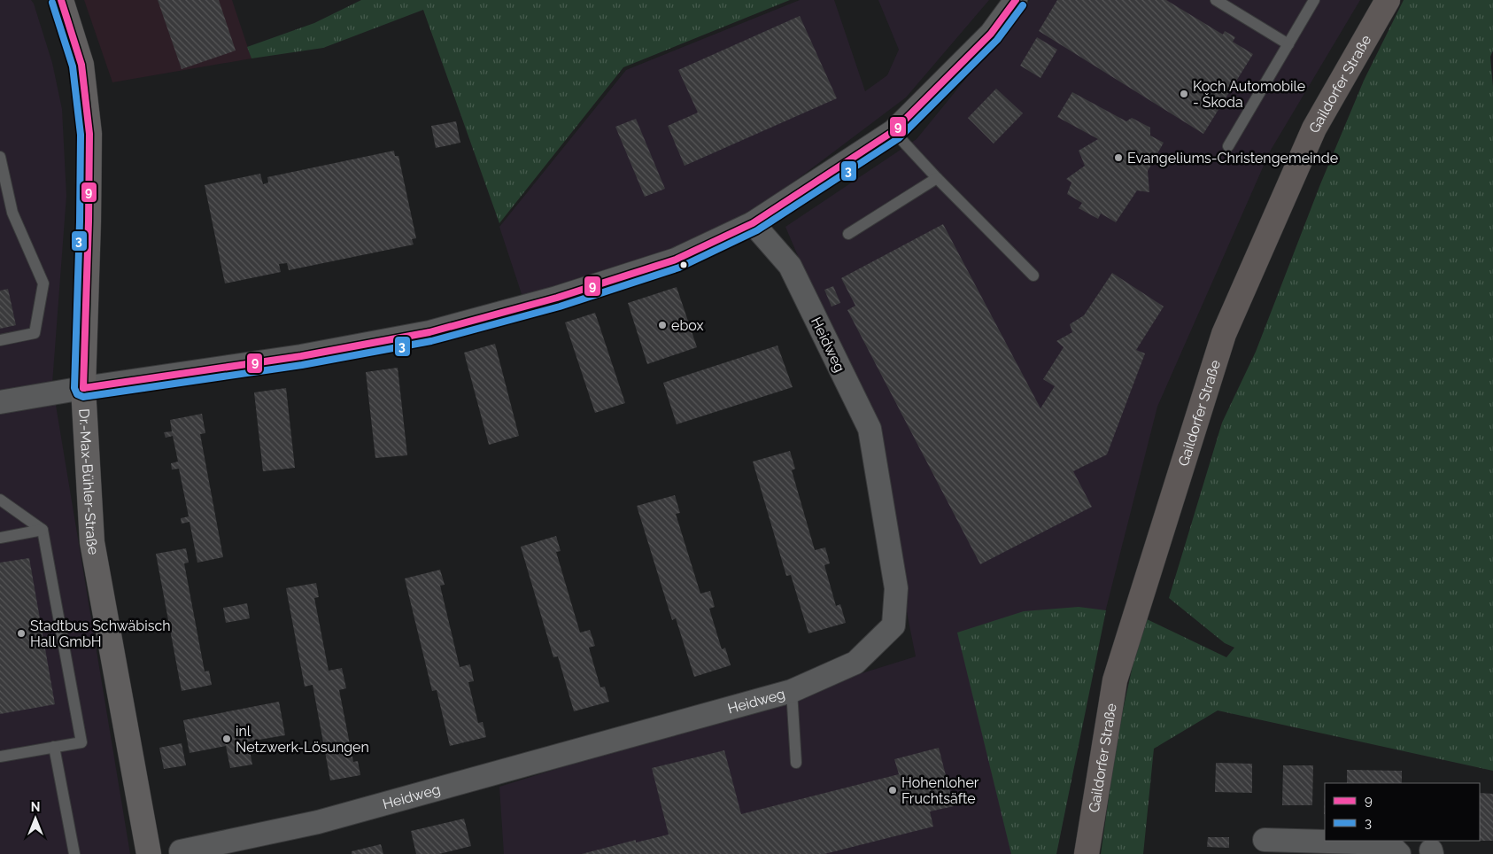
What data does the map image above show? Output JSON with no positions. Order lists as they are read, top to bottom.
{
  "streets": {
    "main road": ["Gaildorfer Straße"],
    "street": ["Heidweg", "Dr.-Max-Bühler-Straße"]
  },
  "places": [
    "Koch Automobile - Škoda",
    "Evangeliums-Christengemeinde",
    "ebox",
    "Stadtbus Schwäbisch Hall GmbH",
    "inl Netzwerk-Lösungen",
    "Hohenloher Fruchtsäfte"
  ],
  "lines": ["transit line 9", "transit line 3"],
  "legend": ["9", "3"],
  "north": "top"
}
